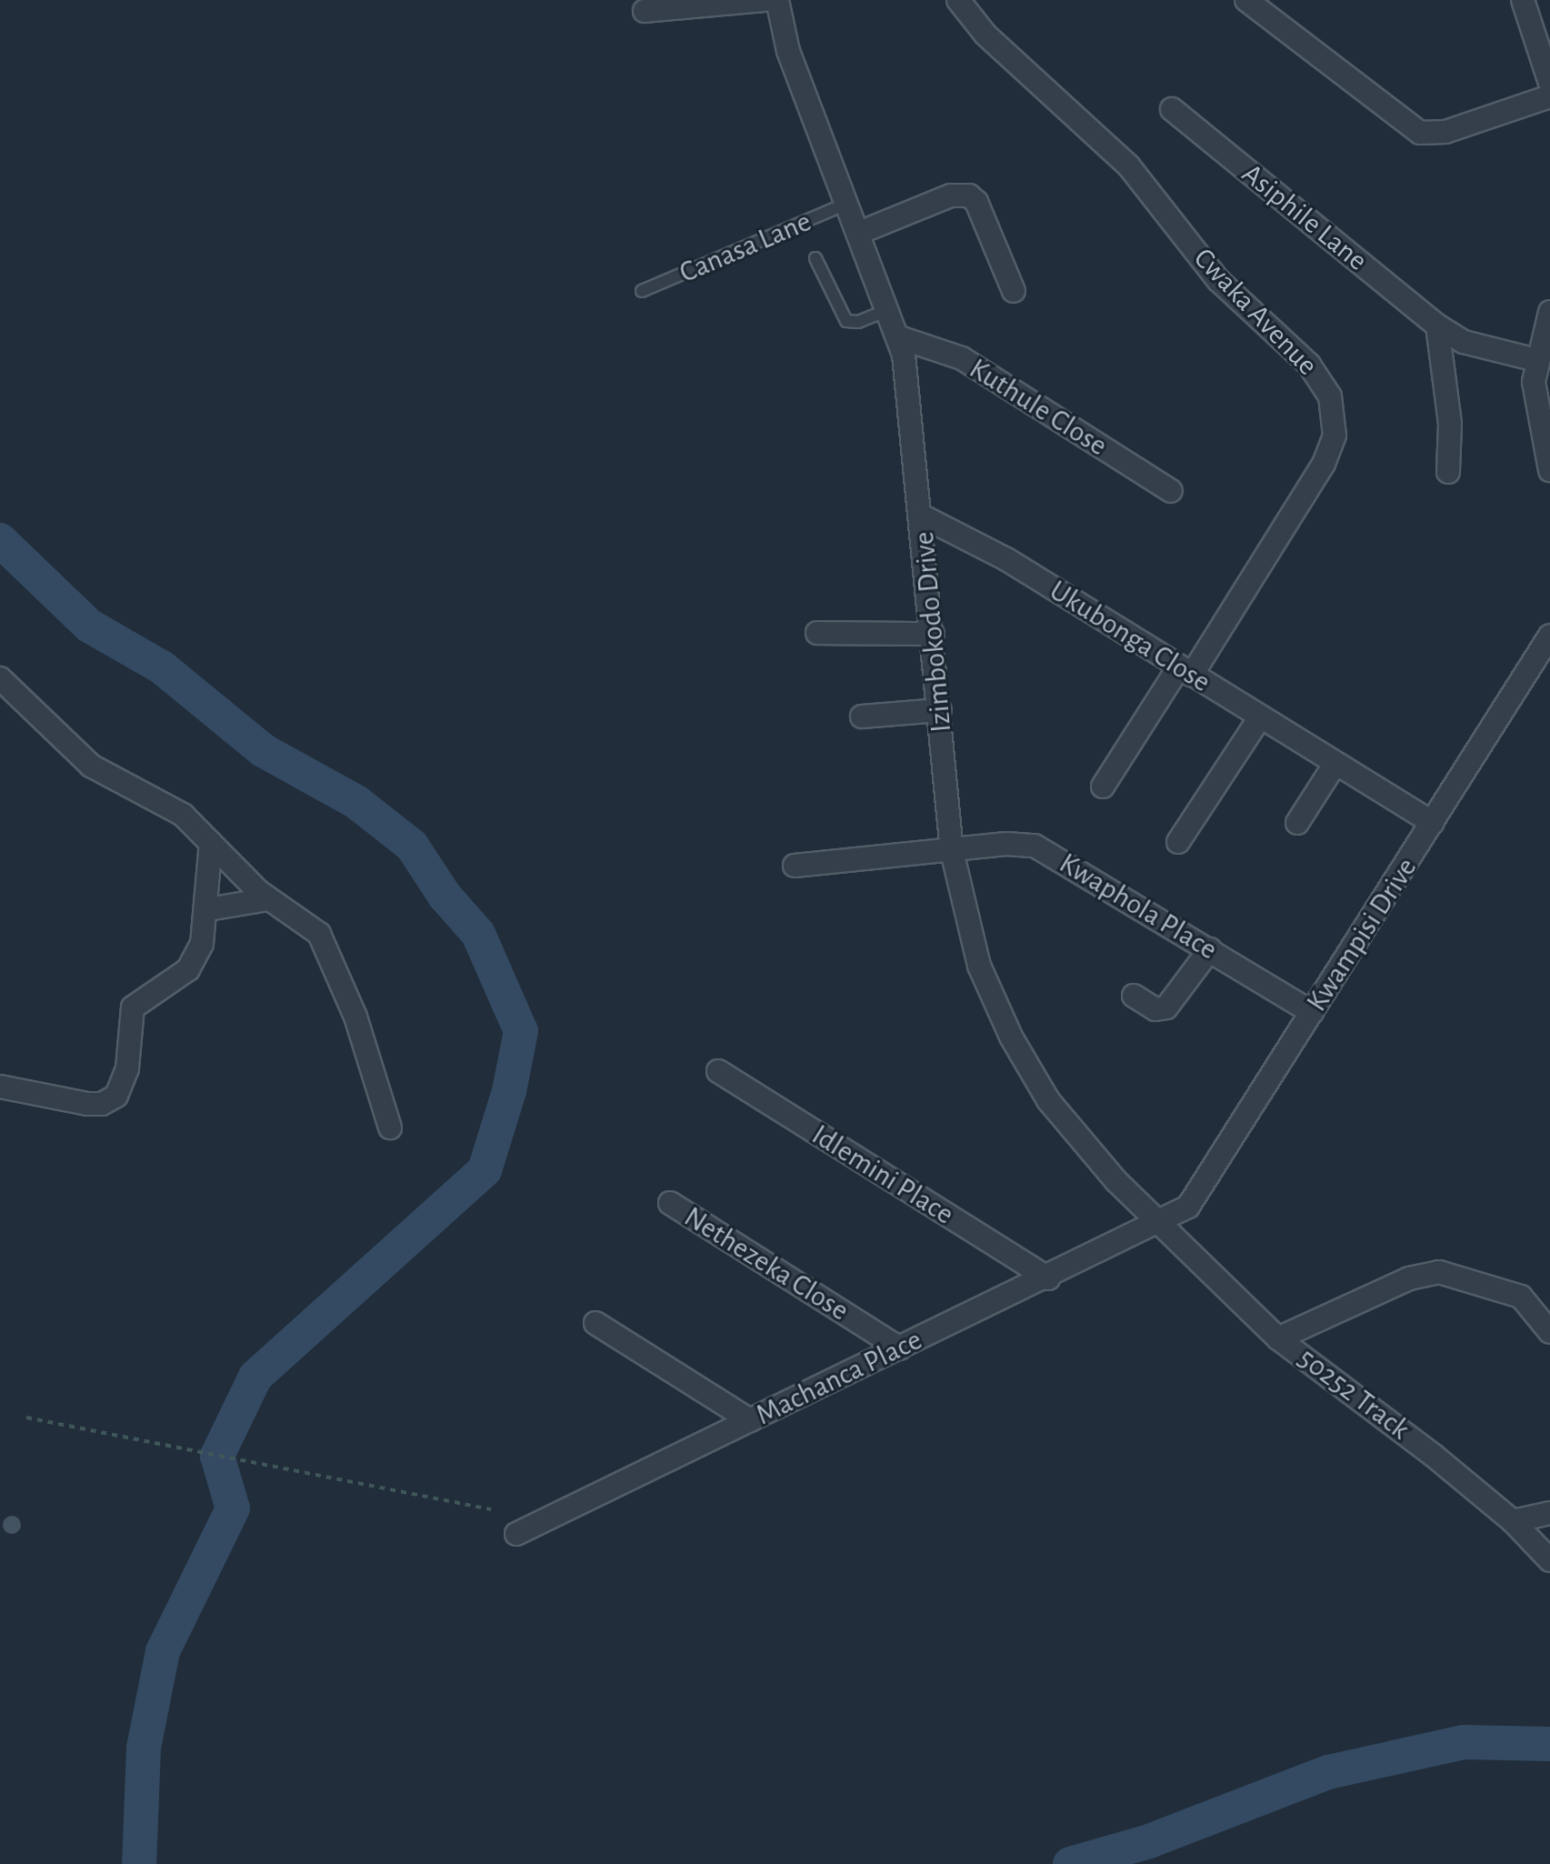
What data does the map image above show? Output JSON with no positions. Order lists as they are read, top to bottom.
{
  "streets": {
    "street": [
      "Asiphile Lane",
      "Cwaka Avenue",
      "Kuthule Close",
      "Izimbokodo Drive",
      "Ukubonga Close",
      "Kwaphola Place",
      "Kwampisi Drive",
      "Idlemini Place",
      "Nethezeka Close",
      "Machanca Place",
      "50252 Track"
    ],
    "lane": ["Canasa Lane"]
  },
  "crossings": [
    ["Canasa Lane", "Izimbokodo Drive"],
    ["Cwaka Avenue", "Ukubonga Close"],
    ["Kuthule Close", "Izimbokodo Drive"],
    ["Izimbokodo Drive", "Ukubonga Close"],
    ["Izimbokodo Drive", "Kwaphola Place"],
    ["Izimbokodo Drive", "Kwampisi Drive"],
    ["Izimbokodo Drive", "Machanca Place"],
    ["Izimbokodo Drive", "50252 Track"],
    ["Ukubonga Close", "Kwampisi Drive"],
    ["Kwaphola Place", "Kwampisi Drive"],
    ["Kwampisi Drive", "Machanca Place"],
    ["Kwampisi Drive", "50252 Track"],
    ["Idlemini Place", "Machanca Place"],
    ["Nethezeka Close", "Machanca Place"],
    ["Machanca Place", "50252 Track"]
  ]
}
